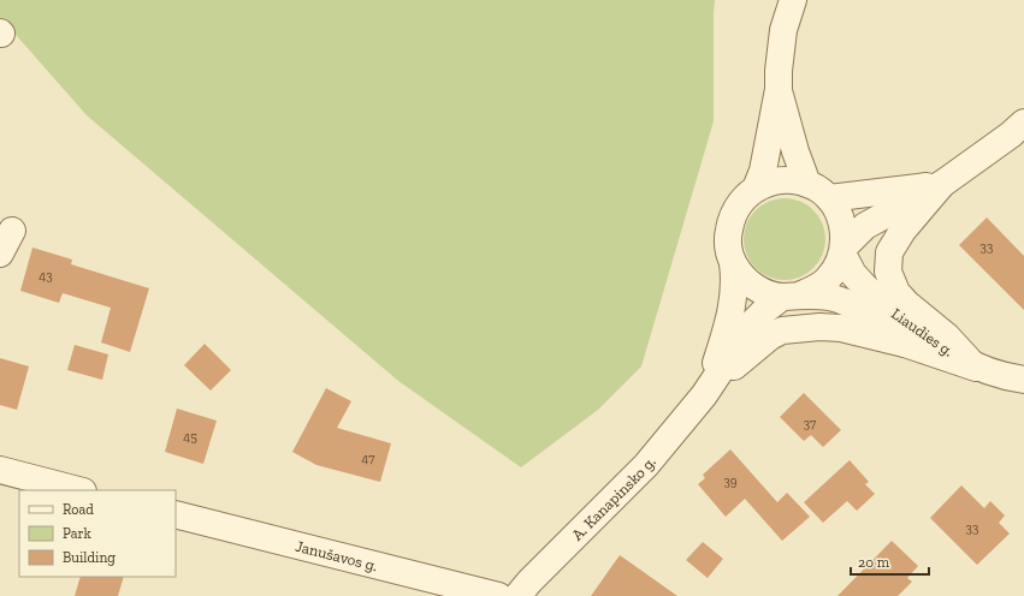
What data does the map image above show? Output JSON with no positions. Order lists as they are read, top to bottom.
{
  "streets": {
    "street": ["Liaudies g.", "A. Kanapinsko g.", "Janušavos g."]
  },
  "house_numbers": [
    "33",
    "43",
    "37",
    "45",
    "47",
    "39",
    "33"
  ],
  "legend": ["Road", "Park", "Building"],
  "scale_bar": "20 m"
}
